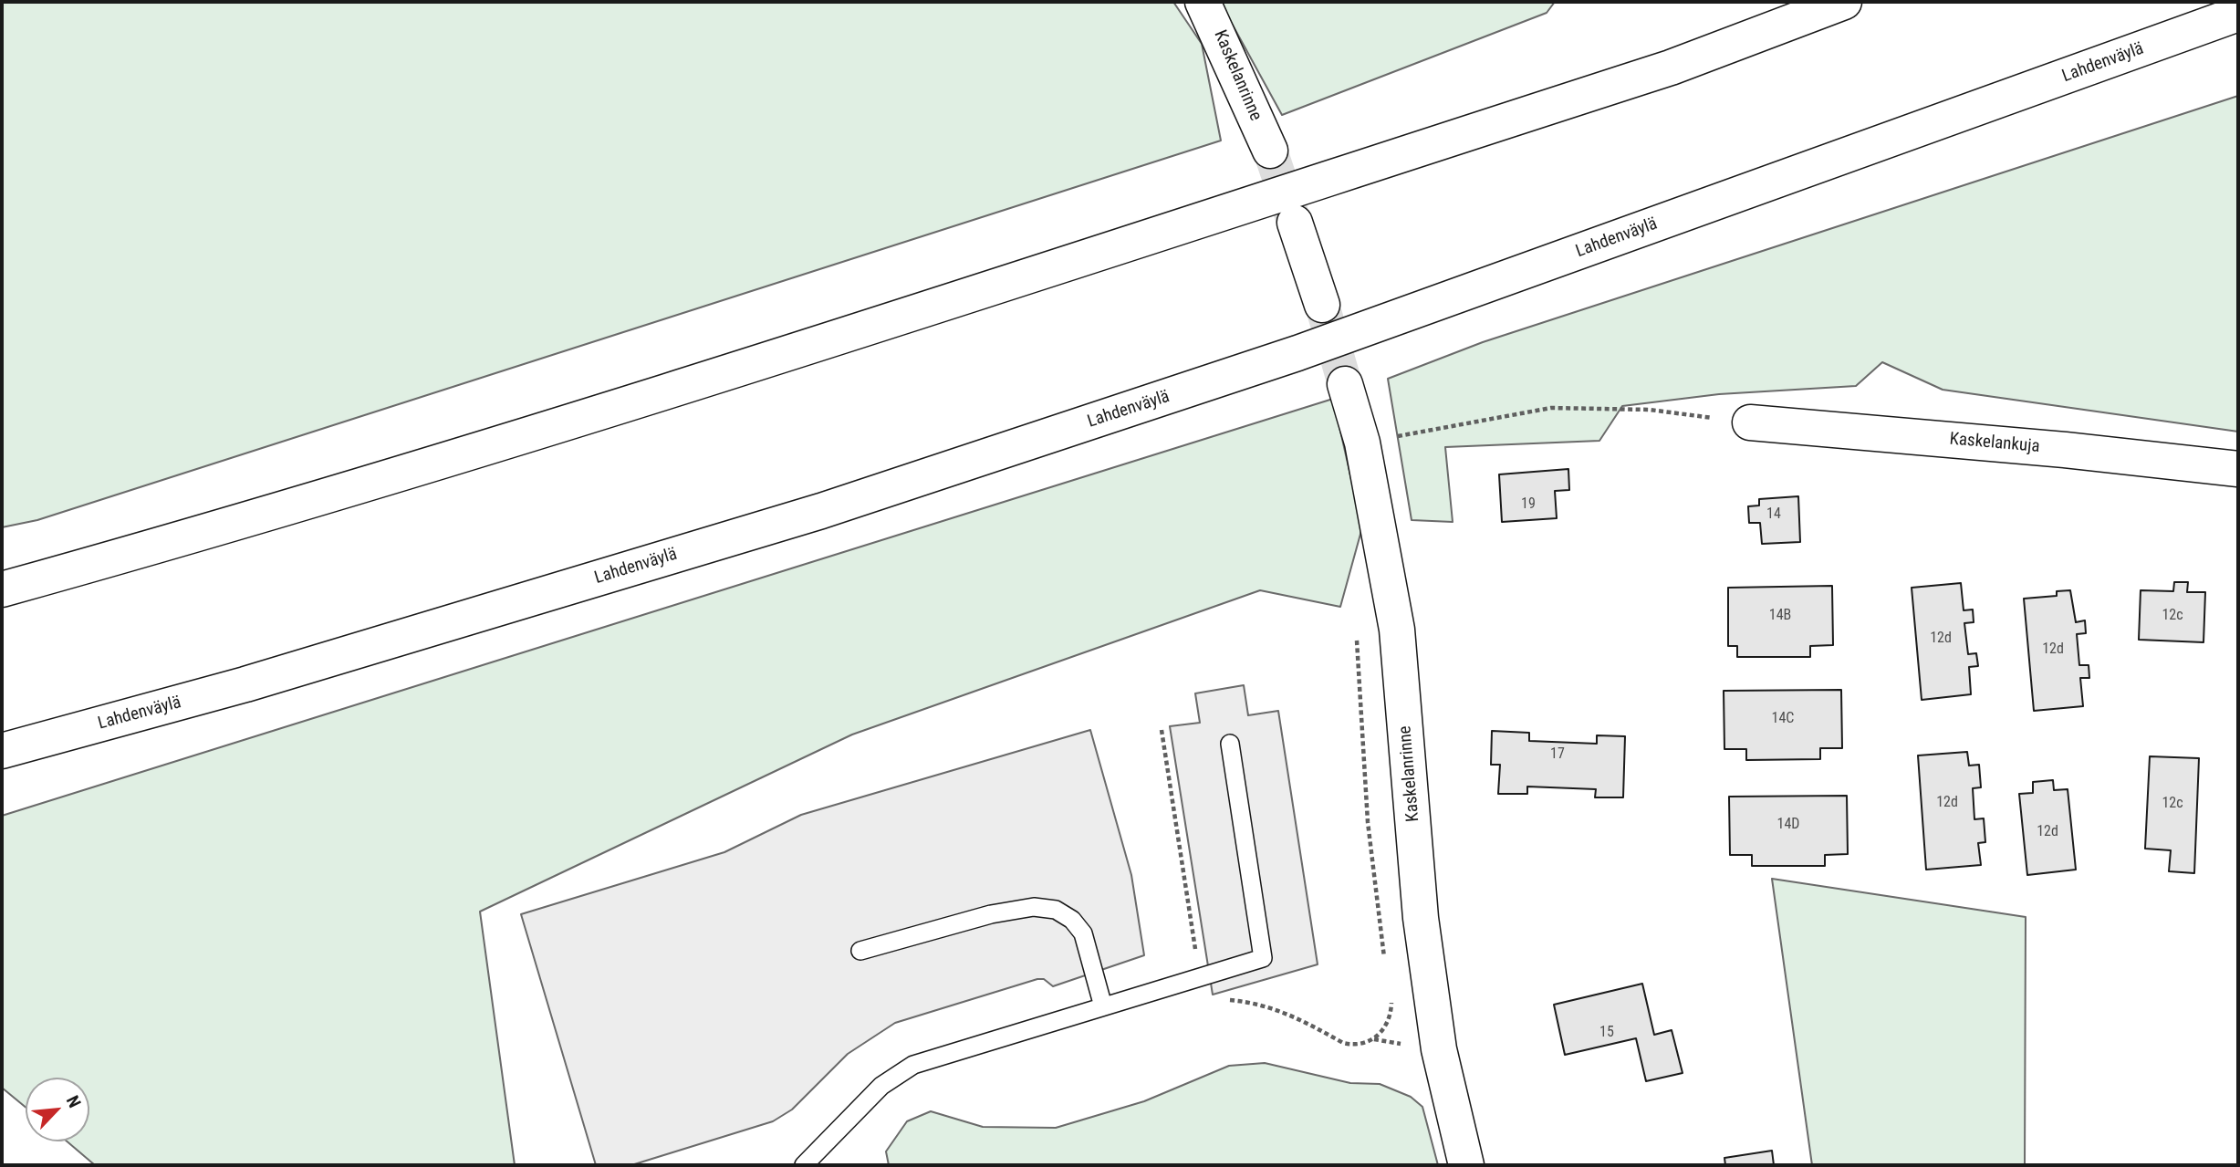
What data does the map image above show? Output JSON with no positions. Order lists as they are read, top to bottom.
{
  "streets": {
    "main road": ["Lahdenväylä", "Kaskelanrinne", "Kaskelankuja"]
  },
  "house_numbers": [
    "19",
    "14",
    "14B",
    "12c",
    "12d",
    "12d",
    "14C",
    "17",
    "12d",
    "12c",
    "14D",
    "12d",
    "15"
  ],
  "north": "top right"
}
